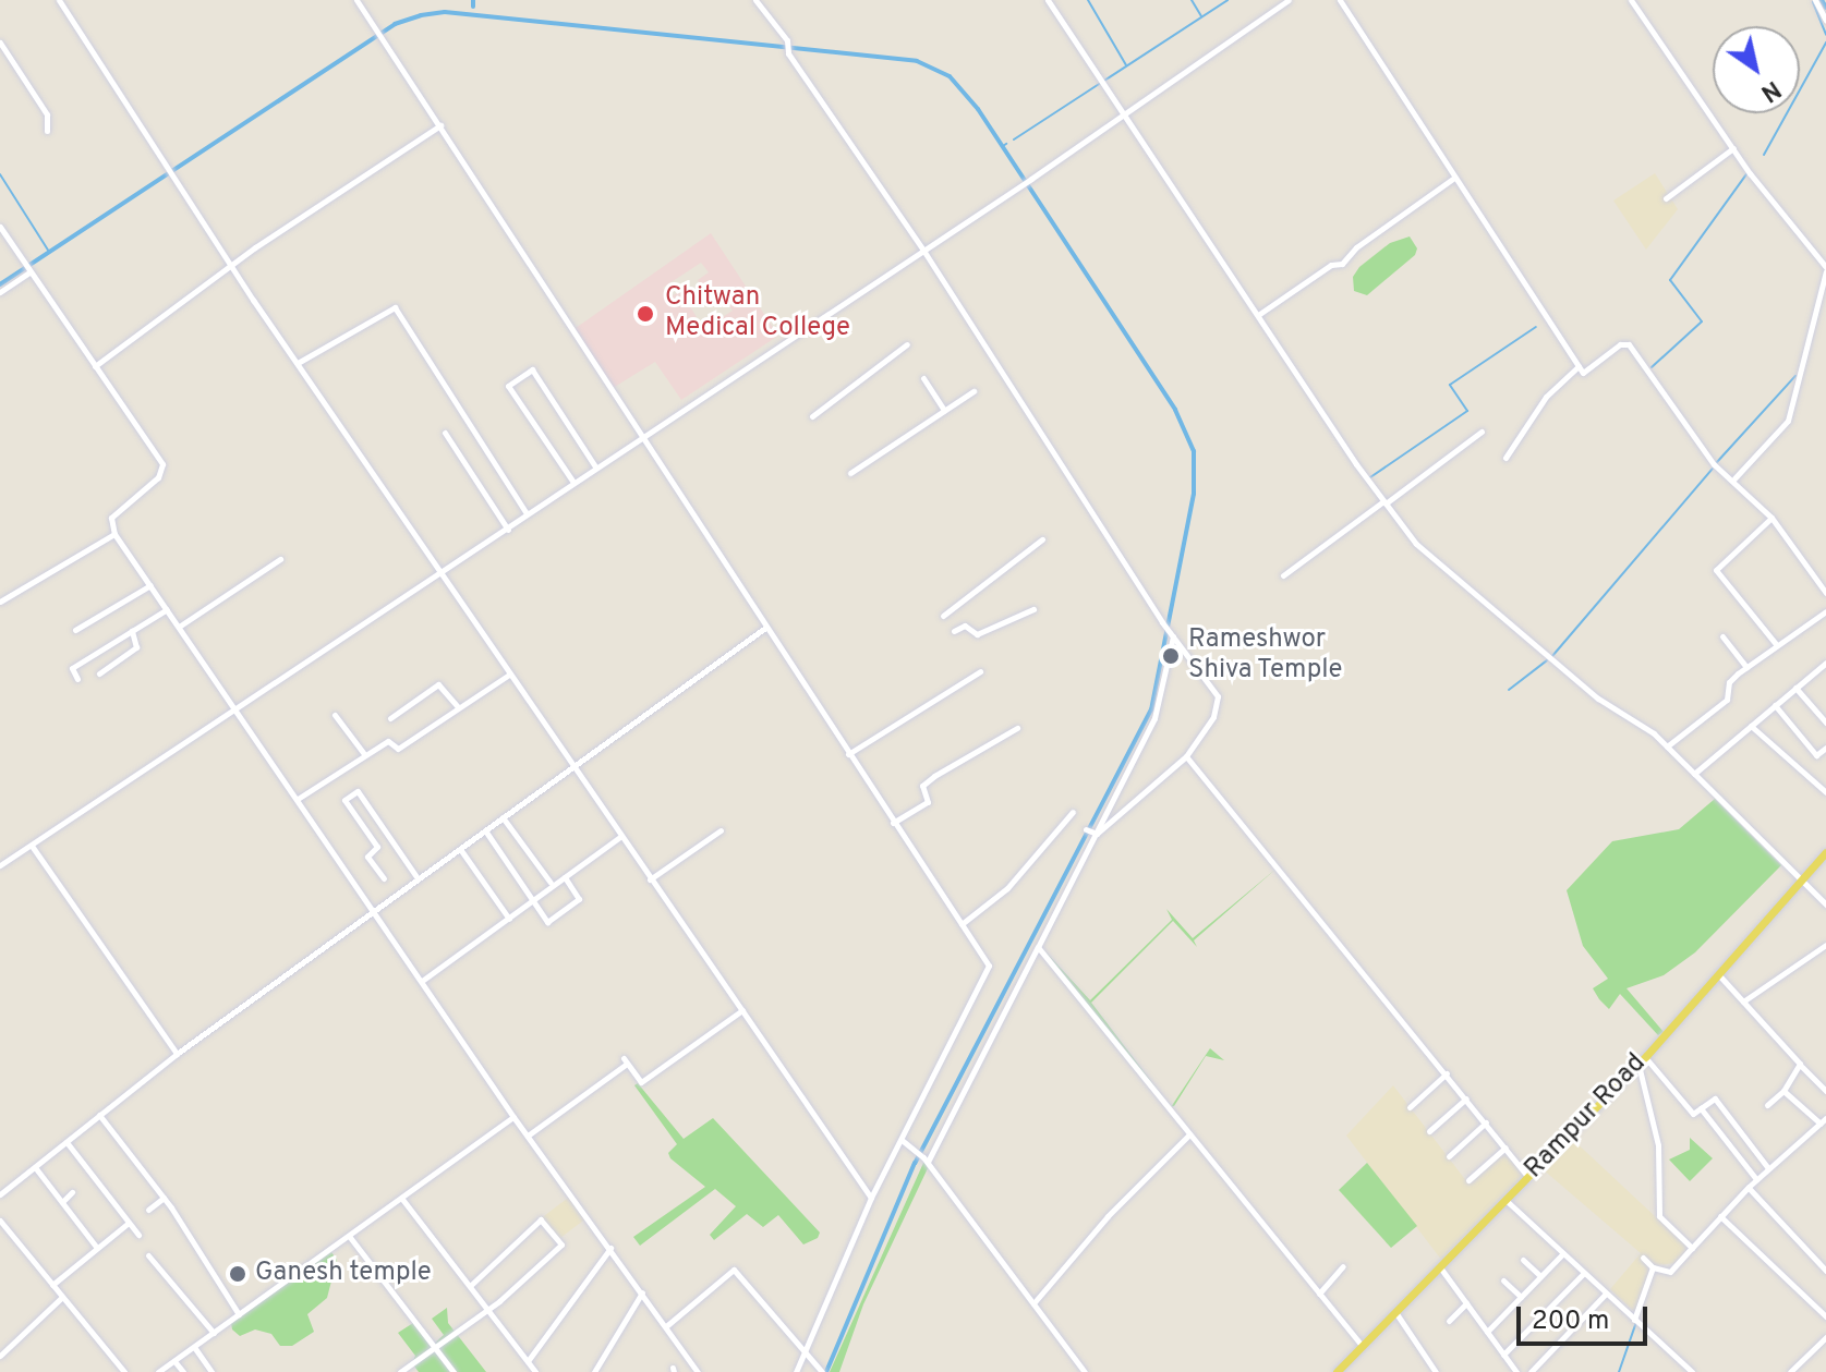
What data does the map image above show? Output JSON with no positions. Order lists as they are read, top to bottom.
{
  "streets": {
    "main road": ["Rampur Road"]
  },
  "places": ["Chitwan Medical College", "Rameshwor Shiva Temple", "Ganesh temple"],
  "scale_bar": "200 m",
  "north": "bottom right"
}
